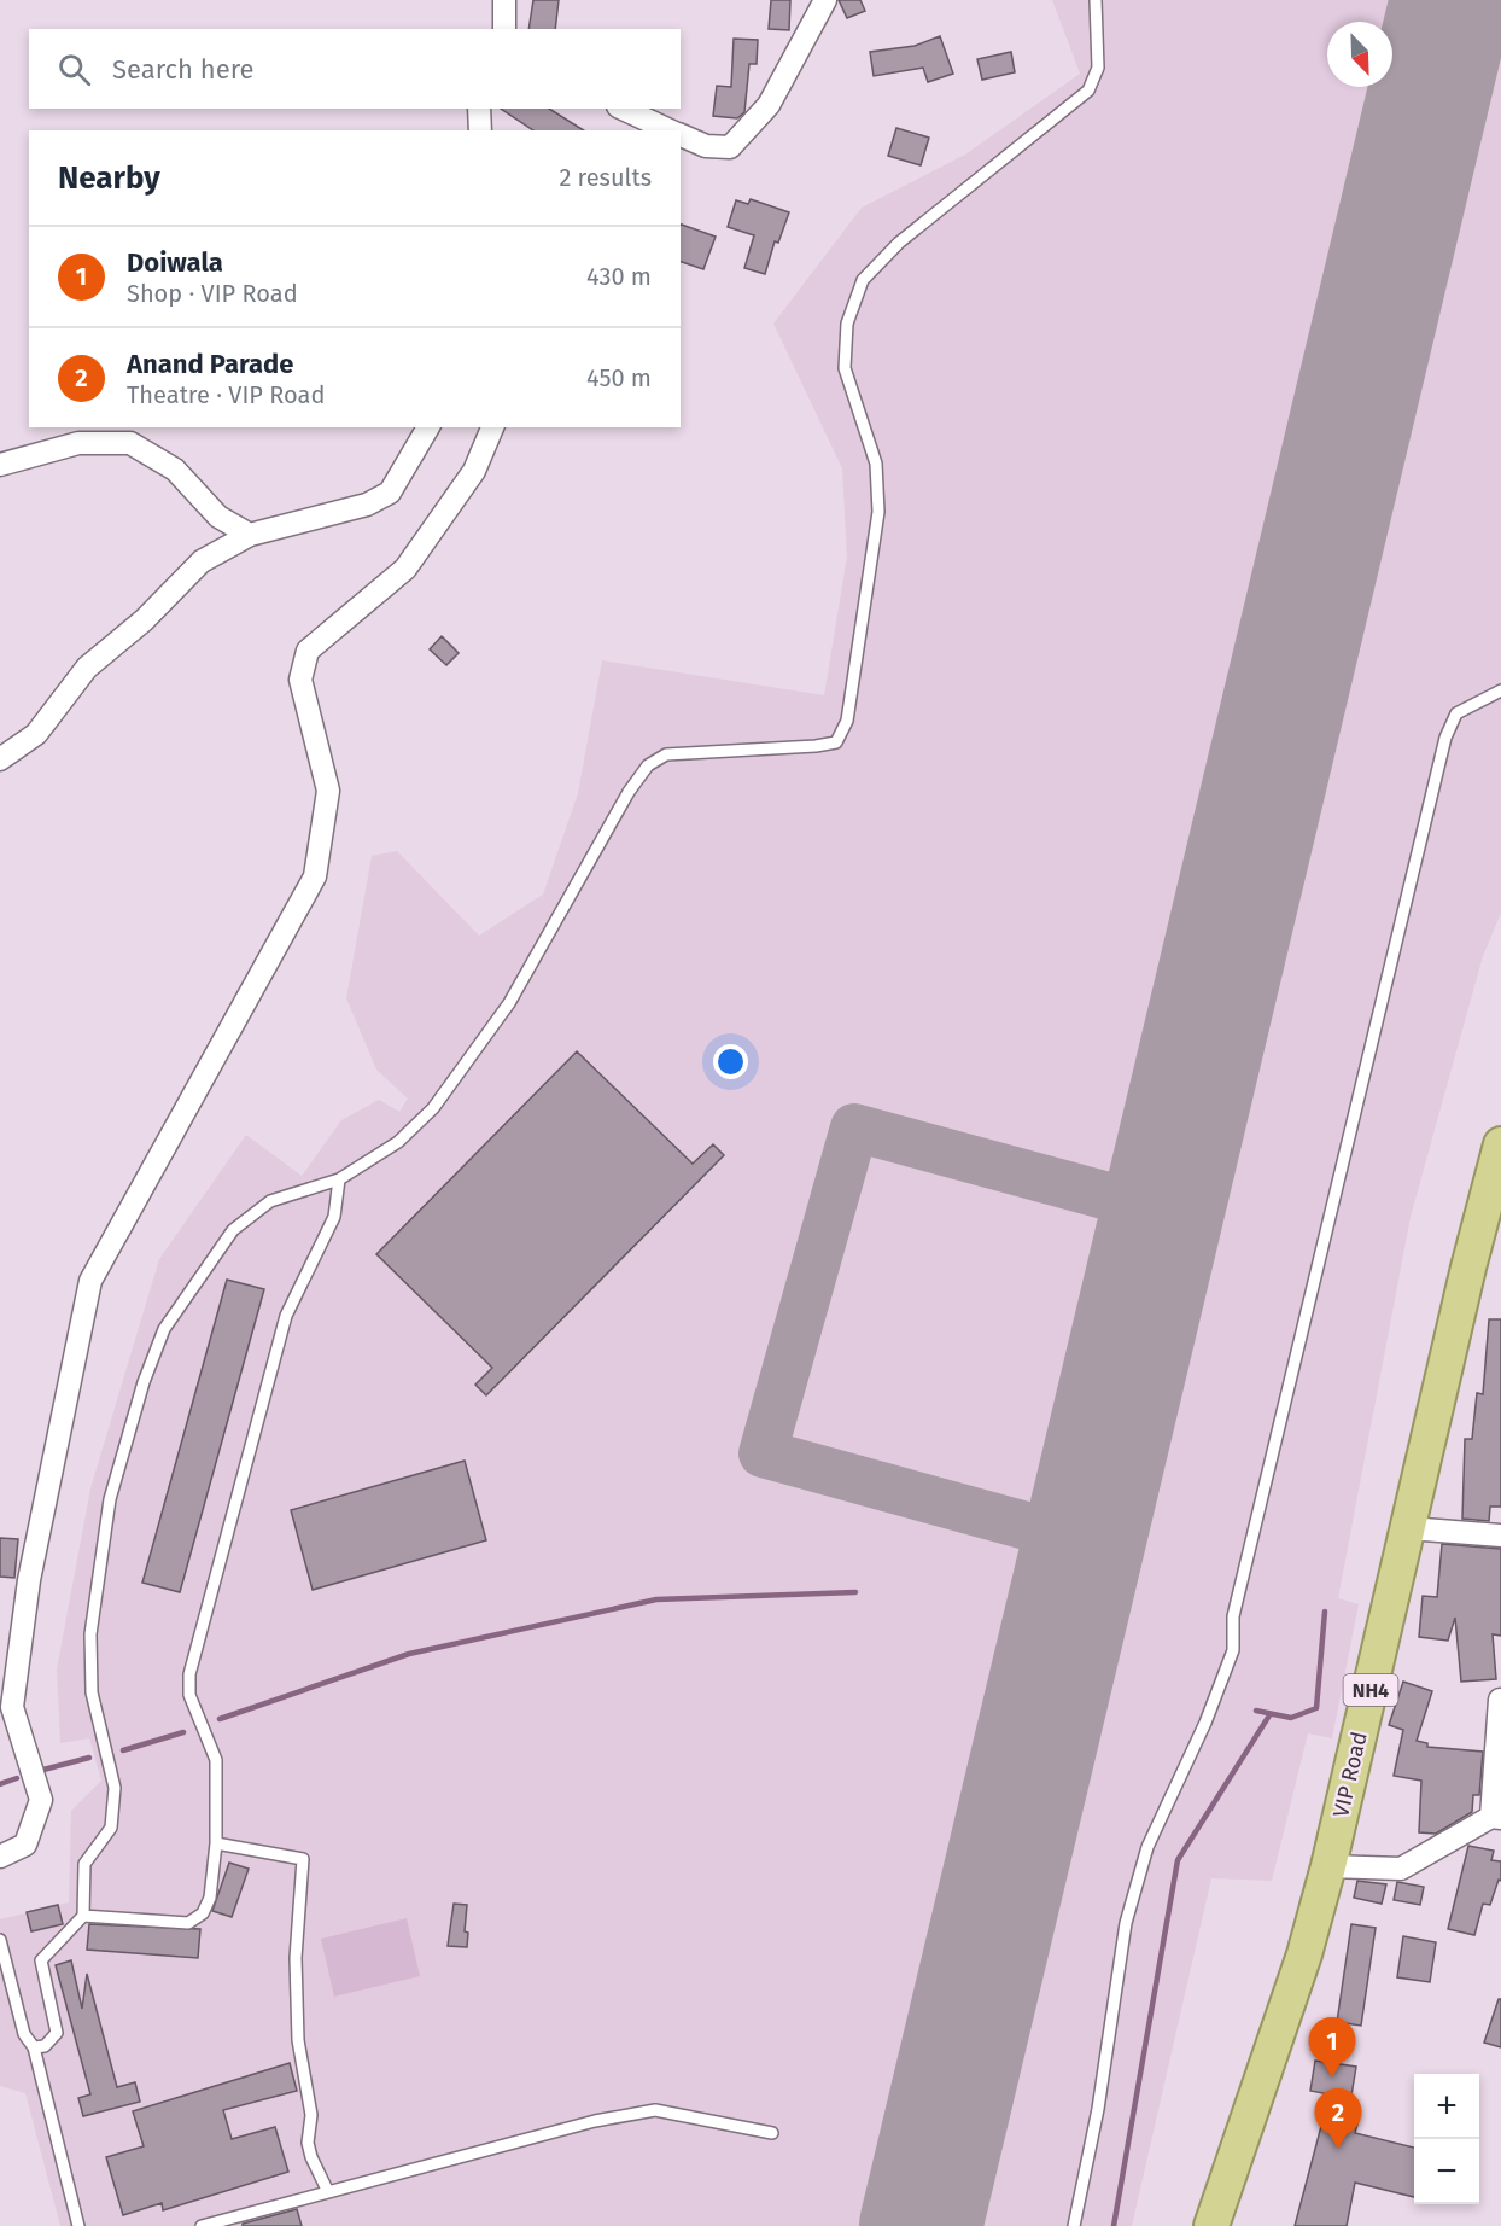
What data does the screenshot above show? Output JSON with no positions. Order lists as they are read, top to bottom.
{
  "streets": {
    "highway": ["NH4", "VIP Road"]
  },
  "north": "bottom right",
  "page": {
    "search": "Search here",
    "heading": ["Nearby", "2 results"],
    "list": [
      {
        "mark": "1",
        "name": "Doiwala",
        "note": "Shop · VIP Road",
        "value": "430 m"
      },
      {
        "mark": "2",
        "name": "Anand Parade",
        "note": "Theatre · VIP Road",
        "value": "450 m"
      }
    ],
    "pins": ["1", "2"],
    "map_buttons": ["+", "−"]
  }
}
